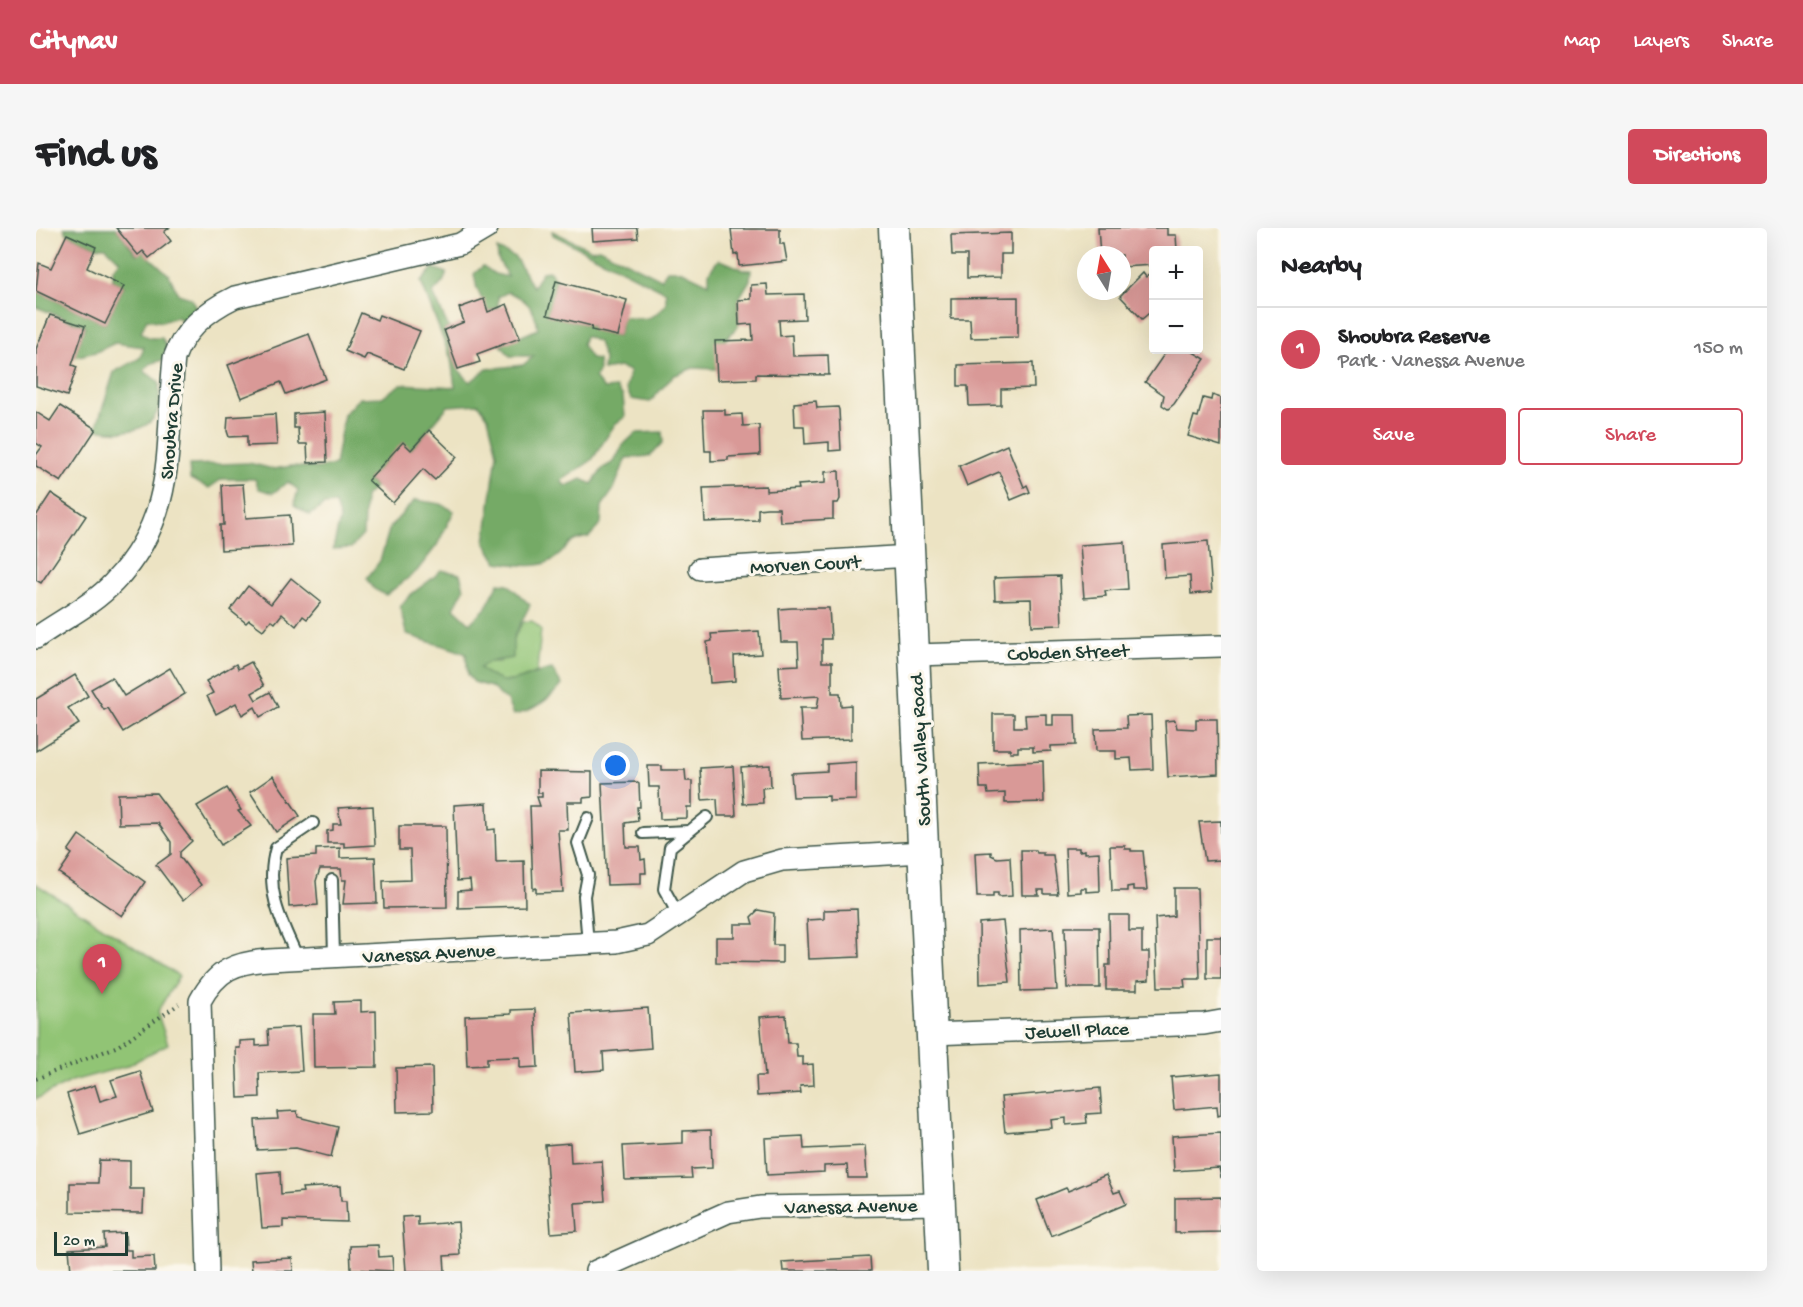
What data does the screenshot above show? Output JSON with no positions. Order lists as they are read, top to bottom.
{
  "streets": {
    "main road": ["South Valley Road"],
    "street": [
      "Shoubra Drive",
      "Morven Court",
      "Cobden Street",
      "Vanessa Avenue",
      "Jewell Place"
    ]
  },
  "crossings": [
    ["Morven Court", "South Valley Road"],
    ["Cobden Street", "South Valley Road"],
    ["South Valley Road", "Vanessa Avenue"],
    ["South Valley Road", "Jewell Place"]
  ],
  "scale_bar": "20 m",
  "north": "top",
  "page": {
    "header": "Citynav",
    "nav": ["Map", "Layers", "Share"],
    "buttons": [
      "Directions",
      ["Save", "Share"]
    ],
    "title": "Find us",
    "heading": "Nearby",
    "map_buttons": ["+", "−"],
    "list": [
      {
        "mark": "1",
        "name": "Shoubra Reserve",
        "note": "Park · Vanessa Avenue",
        "value": "150 m"
      }
    ],
    "pins": "1",
    "scale": "20 m"
  }
}
